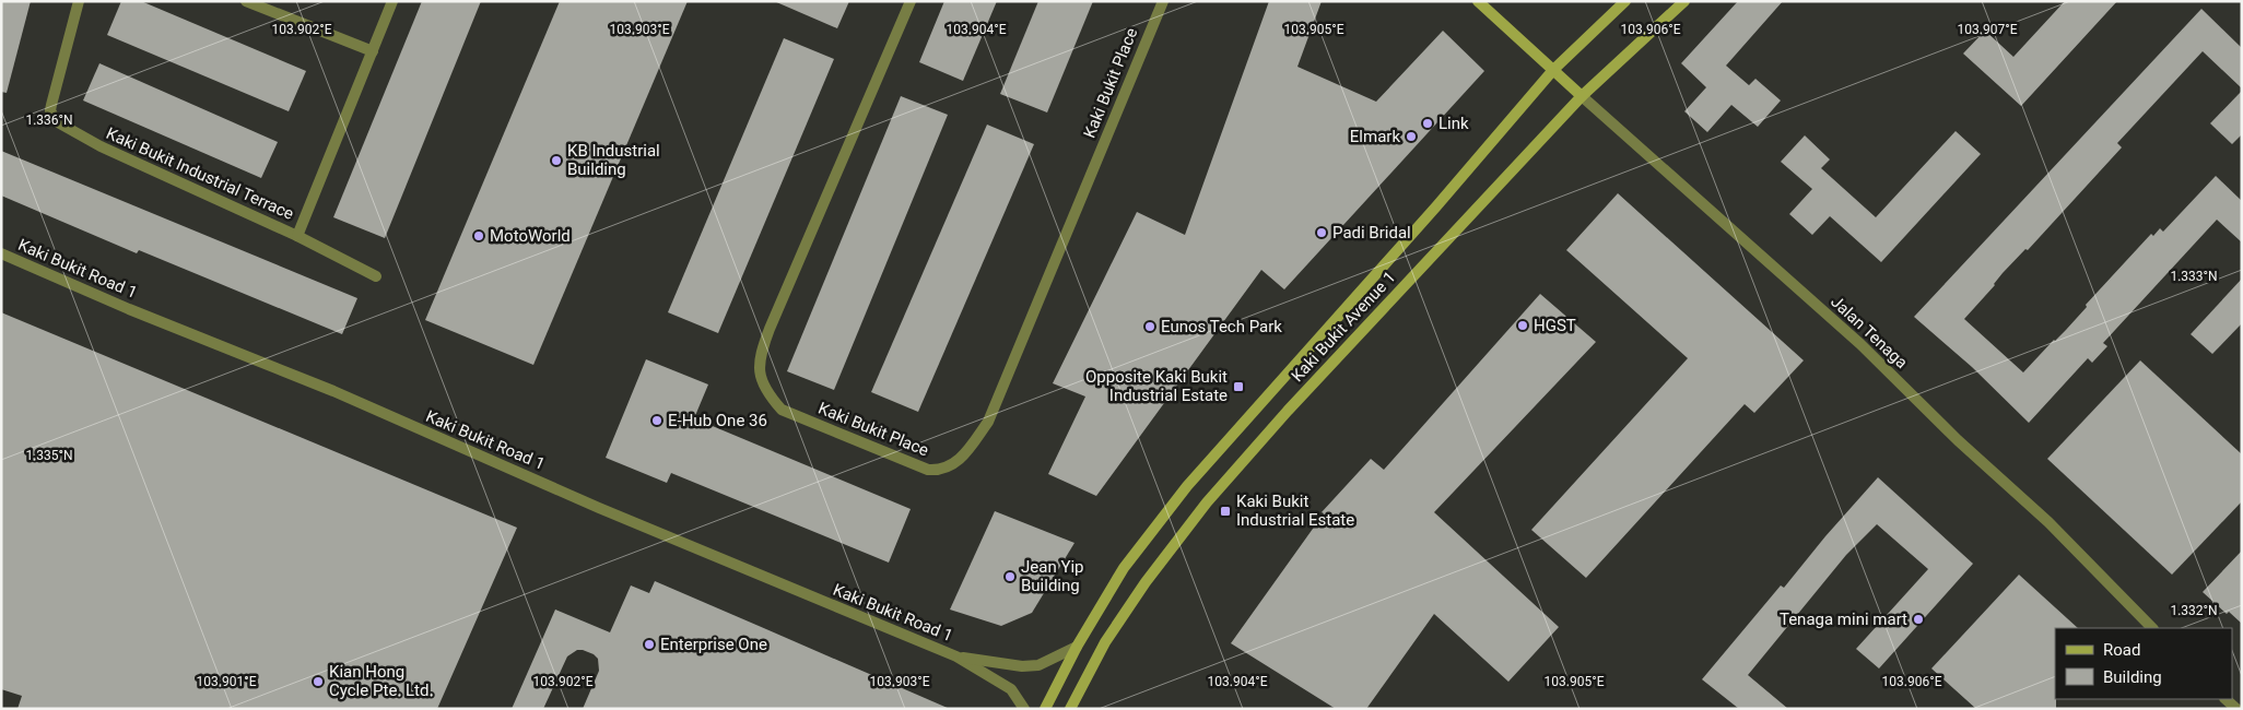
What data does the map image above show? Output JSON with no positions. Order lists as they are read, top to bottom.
{
  "streets": {
    "main road": ["Kaki Bukit Avenue 1", "Jalan Tenaga"],
    "street": ["Kaki Bukit Place", "Kaki Bukit Industrial Terrace", "Kaki Bukit Road 1"]
  },
  "crossings": [
    ["Kaki Bukit Road 1", "Kaki Bukit Avenue 1"],
    ["Kaki Bukit Avenue 1", "Jalan Tenaga"]
  ],
  "places": {
    "other": [
      "Link",
      "Elmark",
      "KB Industrial Building",
      "Padi Bridal",
      "MotoWorld",
      "HGST",
      "Eunos Tech Park",
      "E-Hub One 36",
      "Jean Yip Building",
      "Tenaga mini mart",
      "Enterprise One",
      "Kian Hong Cycle Pte. Ltd."
    ],
    "transit": ["Opposite Kaki Bukit Industrial Estate", "Kaki Bukit Industrial Estate"]
  },
  "legend": ["Road", "Building"],
  "coordinates": [
    "103.902°E",
    "103.903°E",
    "103.904°E",
    "103.905°E",
    "103.906°E",
    "103.907°E",
    "1.336°N",
    "1.333°N",
    "1.335°N",
    "1.332°N",
    "103.901°E"
  ]
}
